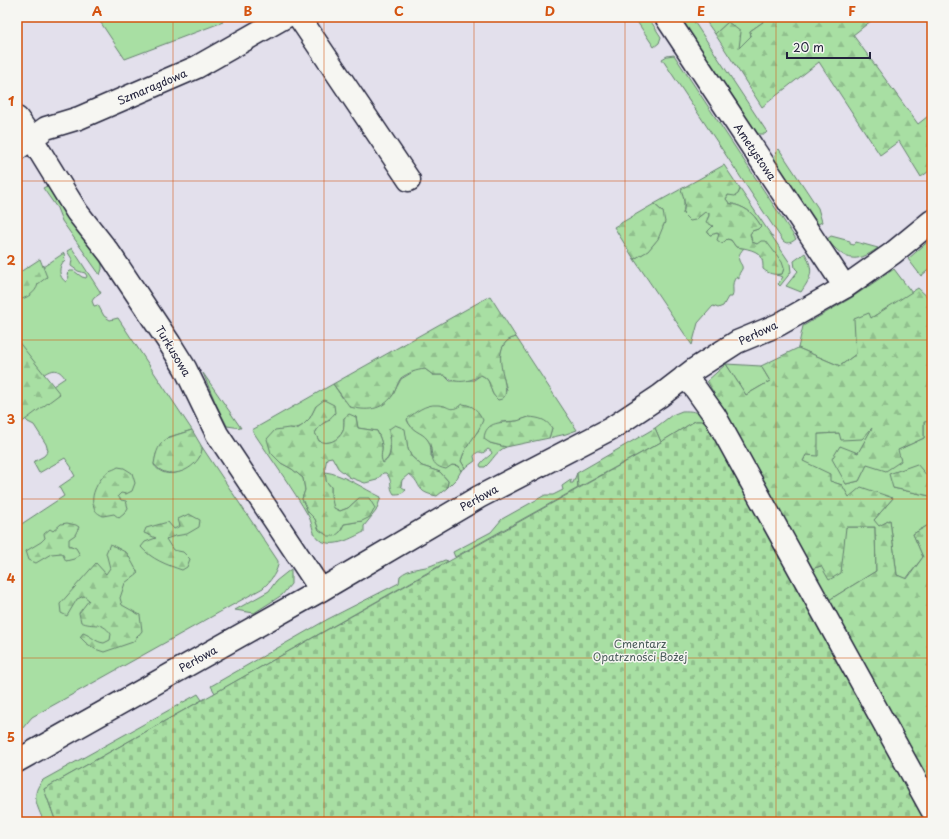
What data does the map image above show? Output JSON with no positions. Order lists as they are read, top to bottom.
{
  "streets": {
    "street": [
      "Szmaragdowa",
      "Ametystowa",
      "Perłowa",
      "Turkusowa"
    ]
  },
  "crossings": [
    ["Szmaragdowa", "Turkusowa"],
    ["Ametystowa", "Perłowa"],
    ["Perłowa", "Turkusowa"]
  ],
  "parks": ["Cmentarz Opatrzności Bożej"],
  "scale_bar": "20 m",
  "grid": {
    "columns": [
      "A",
      "B",
      "C",
      "D",
      "E",
      "F"
    ],
    "rows": [
      "1",
      "2",
      "3",
      "4",
      "5"
    ]
  }
}
